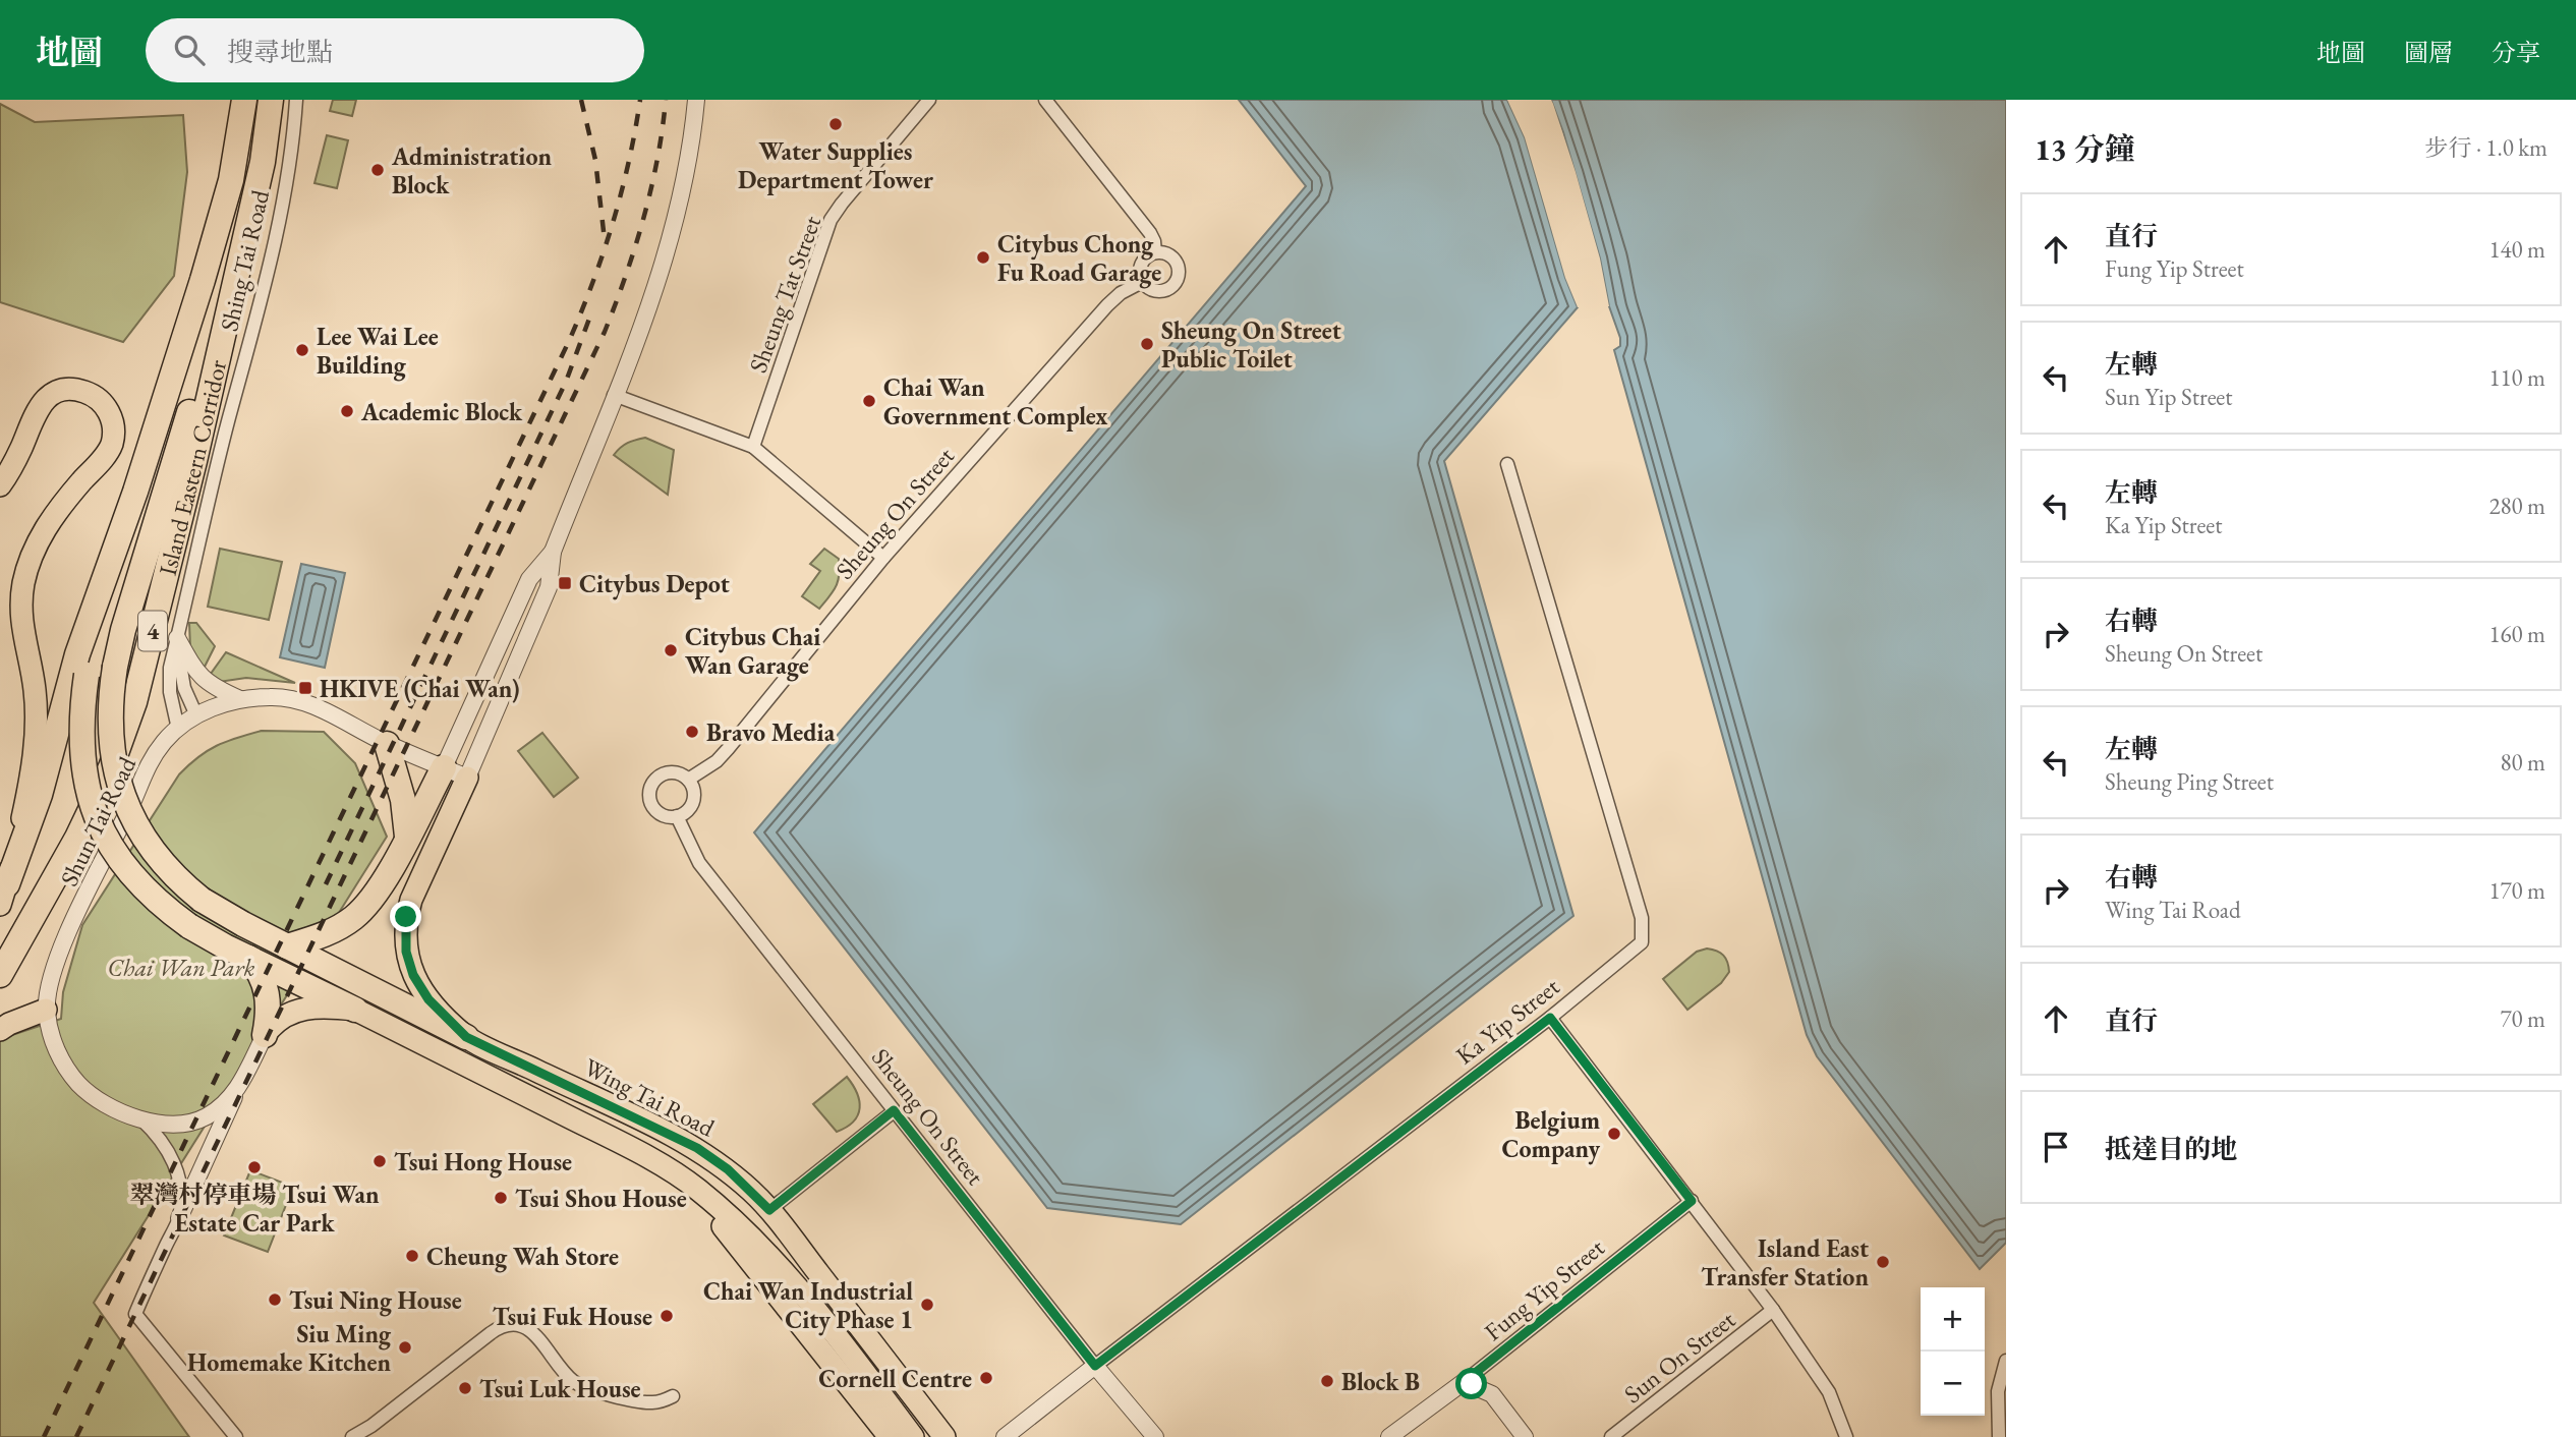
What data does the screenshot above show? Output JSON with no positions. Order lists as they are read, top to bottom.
{
  "streets": {
    "highway": ["Island Eastern Corridor", "4"],
    "main road": ["Wing Tai Road"],
    "street": [
      "Shing Tai Road",
      "Sheung Tat Street",
      "Sheung On Street",
      "Shun Tai Road",
      "Ka Yip Street",
      "Fung Yip Street",
      "Sun On Street"
    ]
  },
  "crossings": [
    ["Shing Tai Road", "Shun Tai Road"],
    ["Sheung On Street", "Ka Yip Street"],
    ["Shun Tai Road", "Wing Tai Road"]
  ],
  "parks": ["Chai Wan Park"],
  "places": {
    "other": [
      "Water Supplies Department Tower",
      "Administration Block",
      "Citybus Chong Fu Road Garage",
      "Sheung On Street Public Toilet",
      "Lee Wai Lee Building",
      "Chai Wan Government Complex",
      "Academic Block",
      "Citybus Chai Wan Garage",
      "Bravo Media",
      "Belgium Company",
      "Tsui Hong House",
      "翠灣村停車場 Tsui Wan Estate Car Park",
      "Tsui Shou House",
      "Cheung Wah Store",
      "Island East Transfer Station",
      "Tsui Ning House",
      "Chai Wan Industrial City Phase 1",
      "Tsui Fuk House",
      "Siu Ming Homemake Kitchen",
      "Cornell Centre",
      "Block B",
      "Tsui Luk House"
    ],
    "transit": ["Citybus Depot", "HKIVE (Chai Wan)"]
  },
  "page": {
    "header": "地圖",
    "search": "搜尋地點",
    "nav": ["地圖", "圖層", "分享"],
    "heading": ["13 分鐘", "步行 · 1.0 km"],
    "list": [
      ["直行", "Fung Yip Street", "140 m"],
      ["左轉", "Sun Yip Street", "110 m"],
      ["左轉", "Ka Yip Street", "280 m"],
      ["右轉", "Sheung On Street", "160 m"],
      ["左轉", "Sheung Ping Street", "80 m"],
      ["右轉", "Wing Tai Road", "170 m"],
      ["直行", "70 m"],
      "抵達目的地"
    ],
    "map_buttons": ["+", "−"]
  }
}
